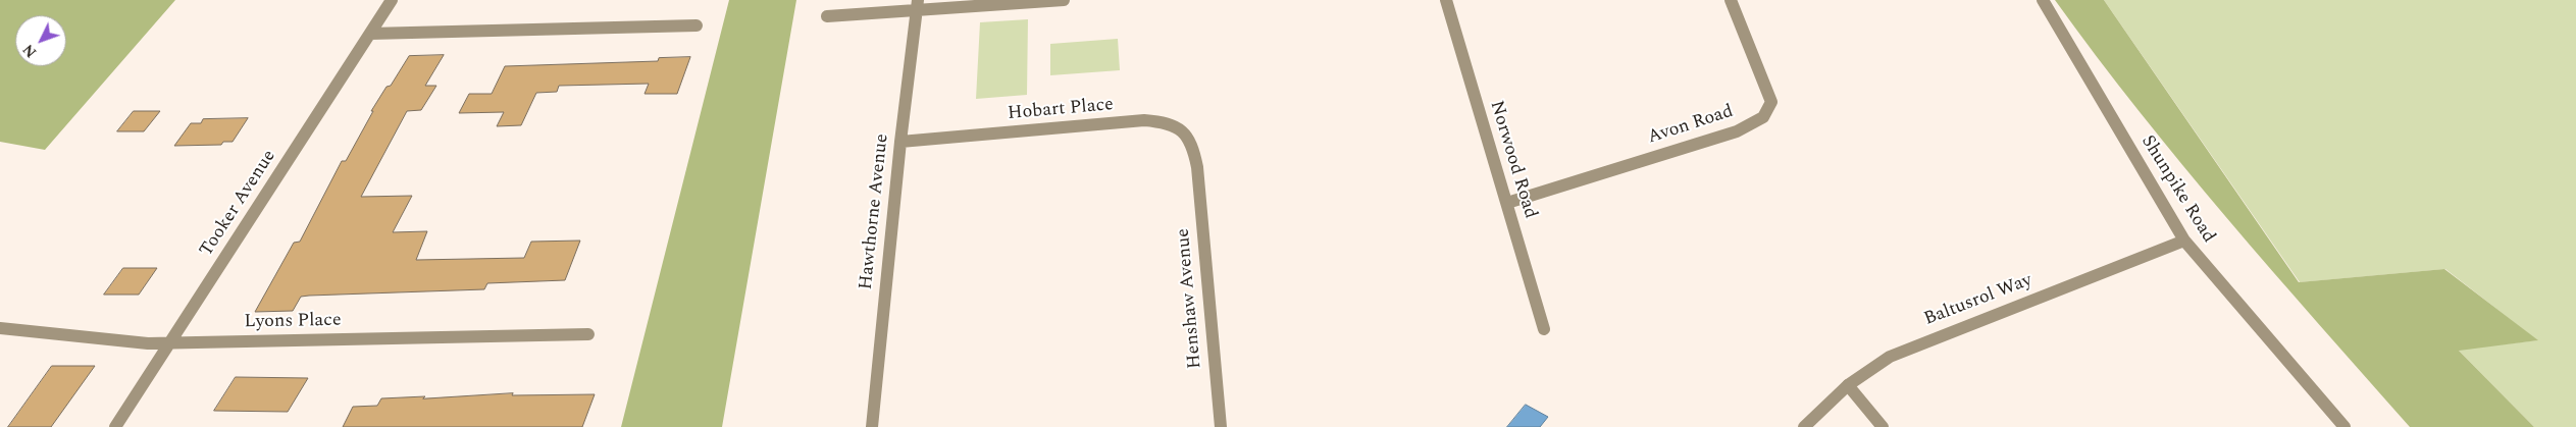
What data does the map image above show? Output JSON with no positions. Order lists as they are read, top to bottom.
{
  "streets": {
    "street": [
      "Hobart Place",
      "Avon Road",
      "Norwood Road",
      "Shunpike Road",
      "Tooker Avenue",
      "Hawthorne Avenue",
      "Henshaw Avenue",
      "Baltusrol Way",
      "Lyons Place"
    ]
  },
  "crossings": [
    ["Hobart Place", "Hawthorne Avenue"],
    ["Hobart Place", "Henshaw Avenue"],
    ["Avon Road", "Norwood Road"],
    ["Shunpike Road", "Baltusrol Way"],
    ["Tooker Avenue", "Lyons Place"]
  ],
  "north": "bottom left"
}
